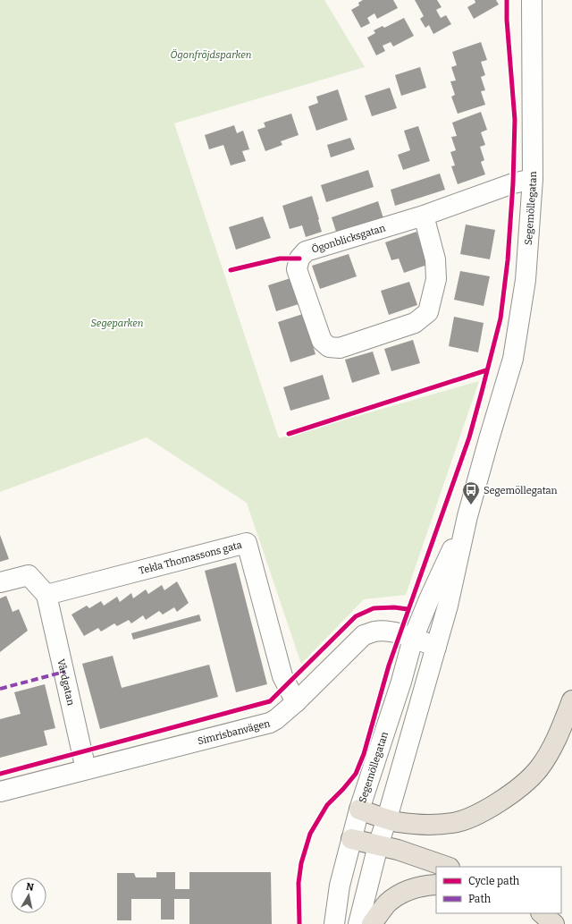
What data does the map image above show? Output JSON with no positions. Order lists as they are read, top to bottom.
{
  "streets": {
    "street": [
      "Segemöllegatan",
      "Ögonblicksgatan",
      "Tekla Thomassons gata",
      "Vårdgatan",
      "Simrisbanvägen"
    ]
  },
  "crossings": [
    ["Segemöllegatan", "Ögonblicksgatan"],
    ["Segemöllegatan", "Simrisbanvägen"],
    ["Tekla Thomassons gata", "Vårdgatan"],
    ["Tekla Thomassons gata", "Simrisbanvägen"],
    ["Vårdgatan", "Simrisbanvägen"]
  ],
  "parks": ["Ögonfröjdsparken", "Segeparken"],
  "places": {
    "bus stop": ["Segemöllegatan"]
  },
  "legend": ["Cycle path", "Path"],
  "north": "top"
}
